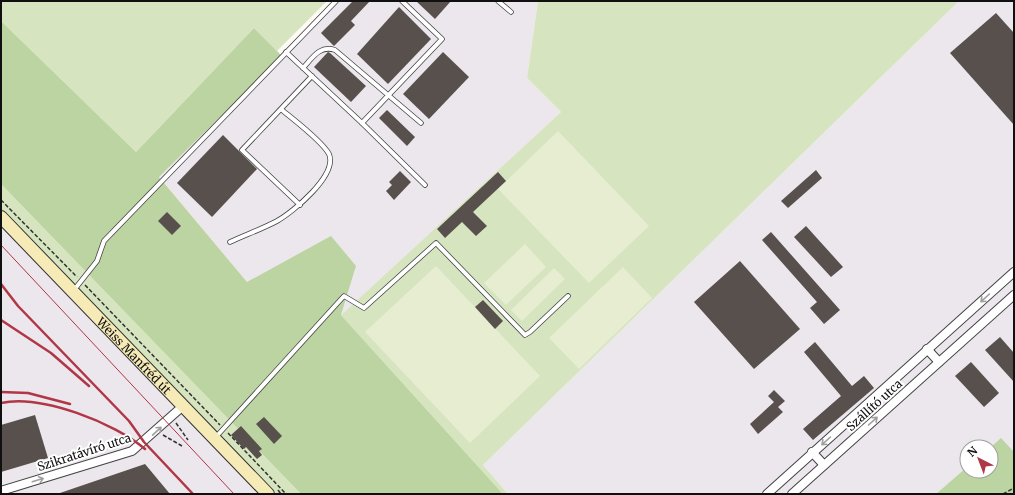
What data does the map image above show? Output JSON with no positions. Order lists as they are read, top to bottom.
{
  "streets": {
    "main road": ["Weiss Manfréd út"],
    "street": ["Szállító utca", "Szikratávíró utca"]
  },
  "crossings": [
    ["Weiss Manfréd út", "Szikratávíró utca"]
  ],
  "one_way": ["Szikratávíró utca"],
  "north": "top left"
}
